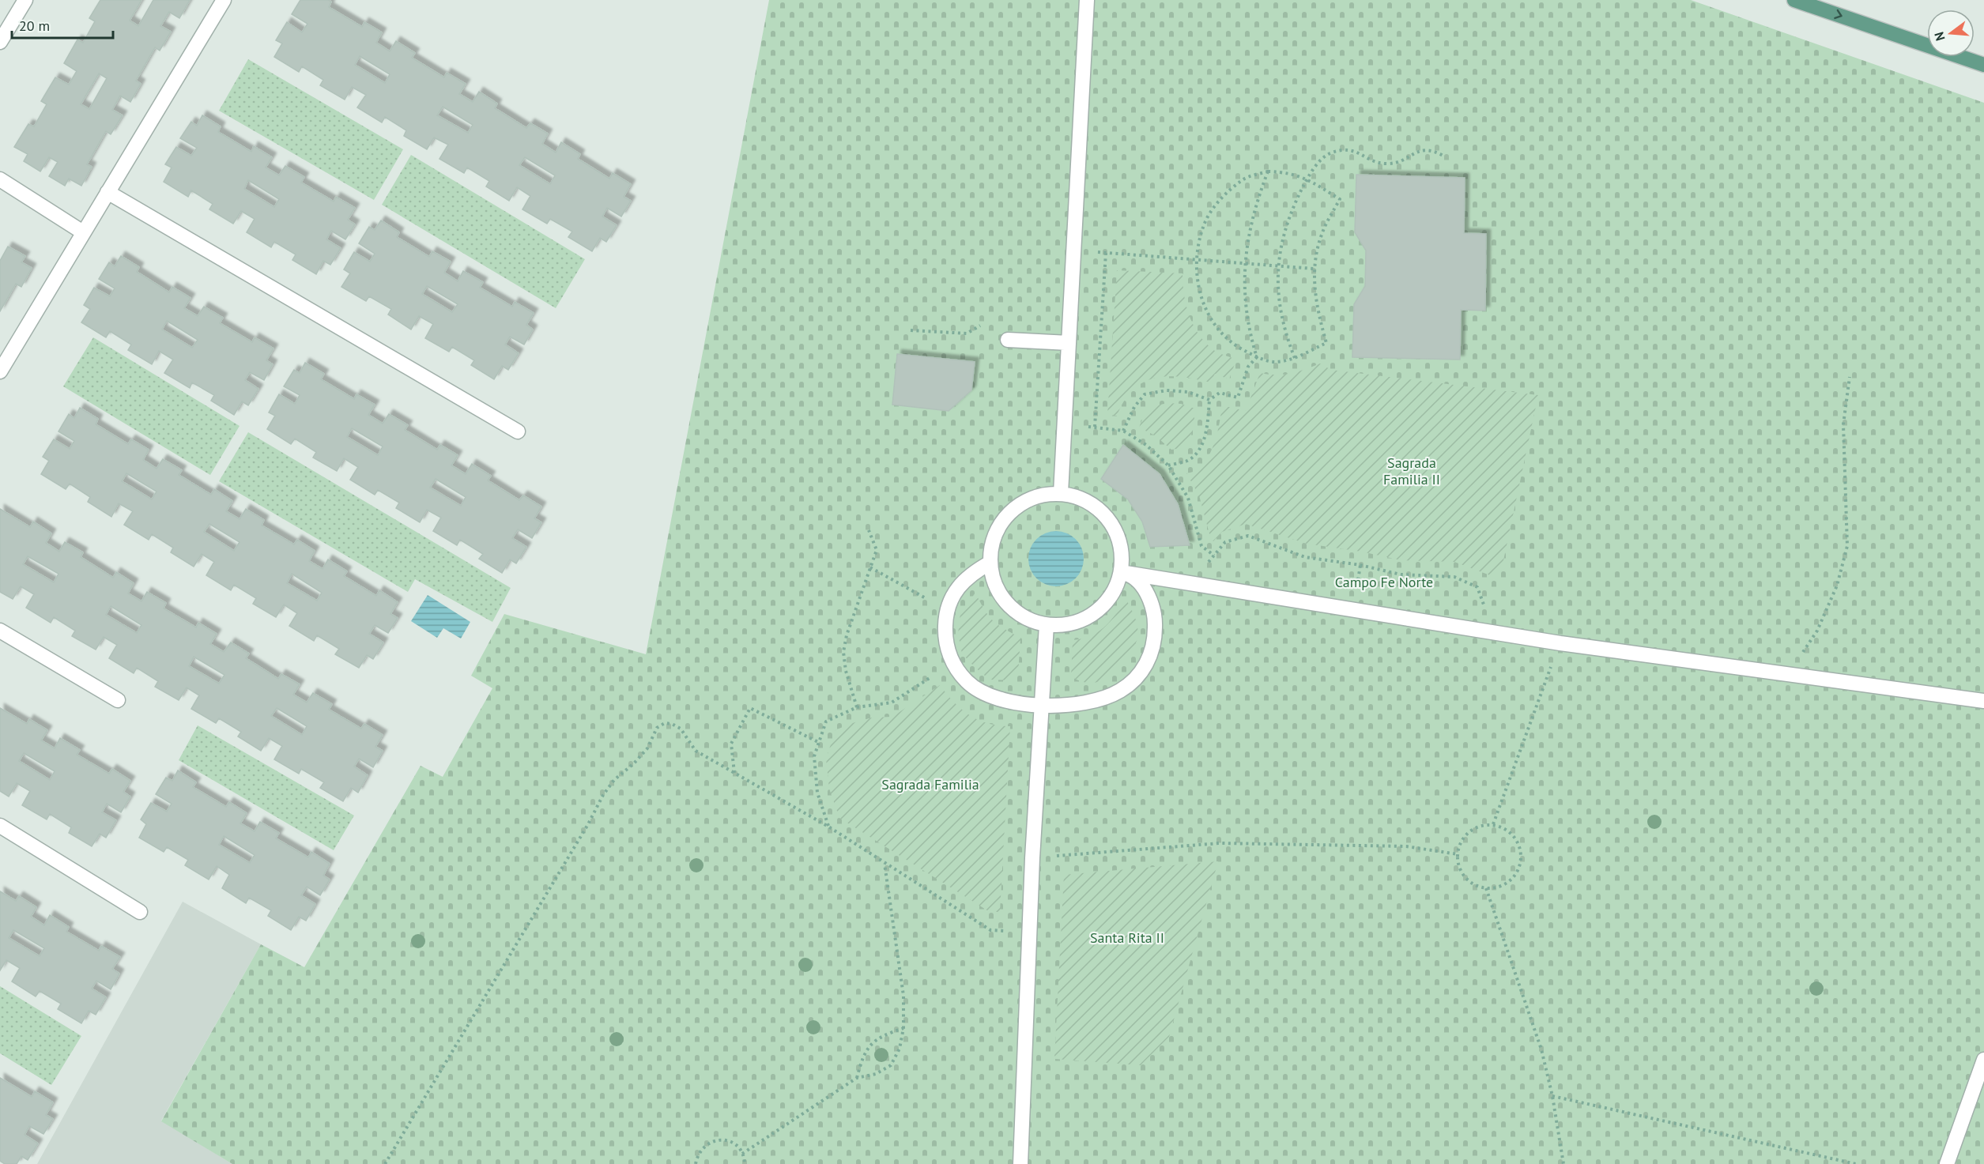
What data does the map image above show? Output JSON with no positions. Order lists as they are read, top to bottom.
{
  "parks": [
    "Sagrada Familia II",
    "Campo Fe Norte",
    "Sagrada Familia",
    "Santa Rita II"
  ],
  "scale_bar": "20 m",
  "north": "left"
}
